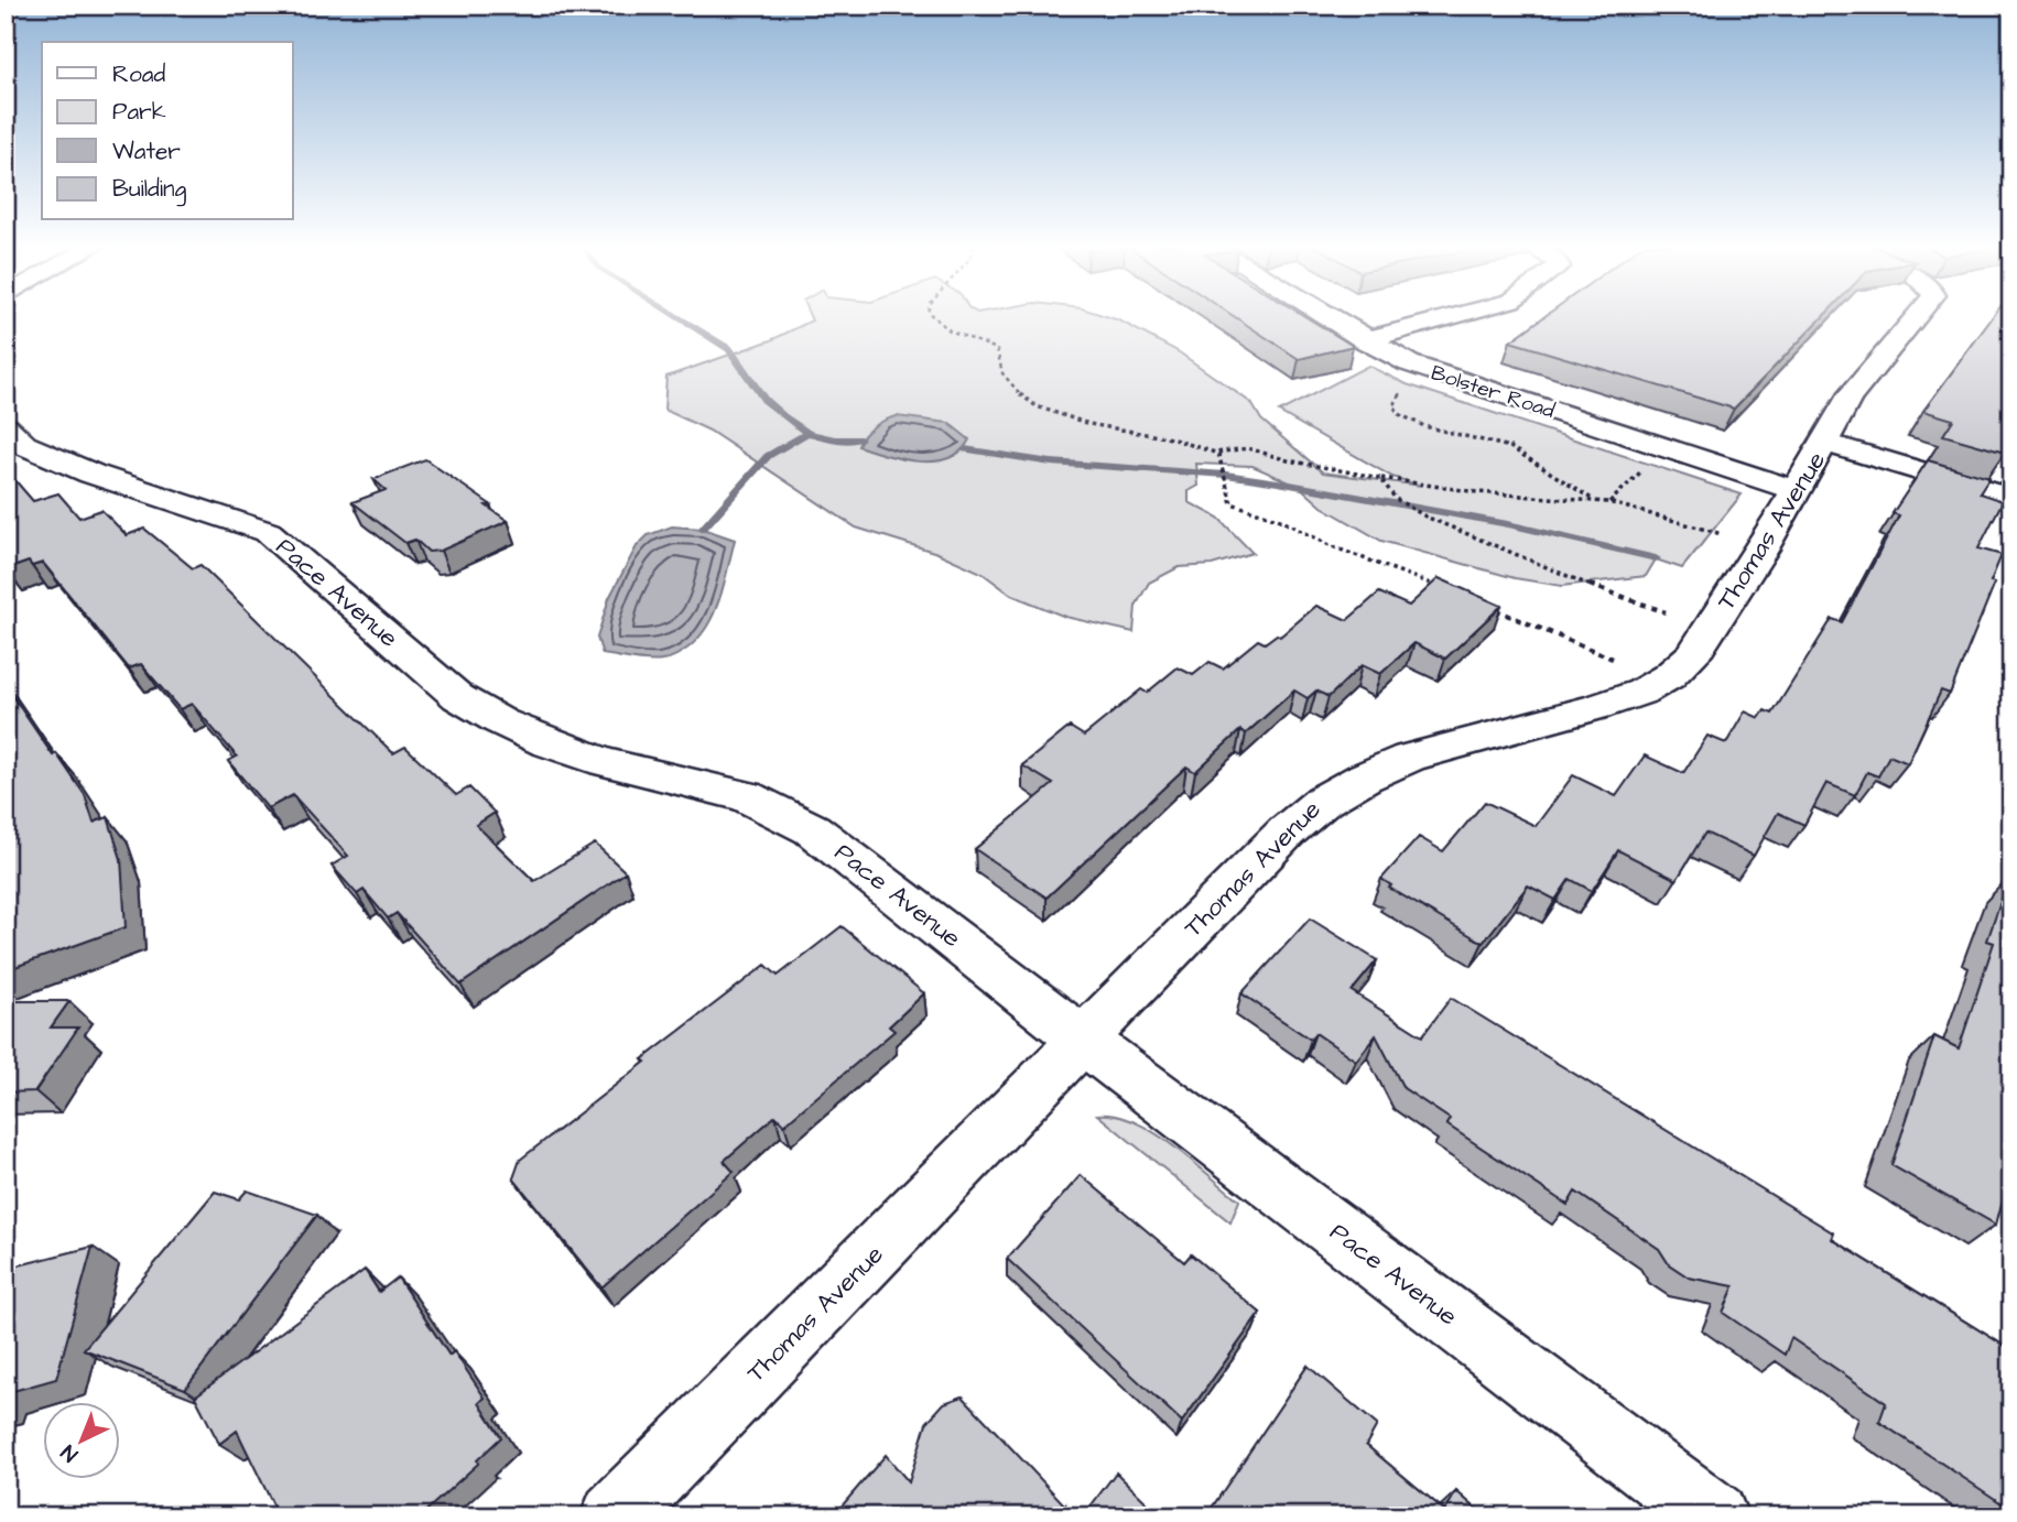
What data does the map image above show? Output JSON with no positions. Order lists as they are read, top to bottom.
{
  "streets": {
    "street": ["Bolster Road", "Thomas Avenue", "Pace Avenue"]
  },
  "crossings": [
    ["Bolster Road", "Thomas Avenue"],
    ["Thomas Avenue", "Pace Avenue"]
  ],
  "legend": [
    "Road",
    "Park",
    "Water",
    "Building"
  ],
  "north": "bottom left"
}
